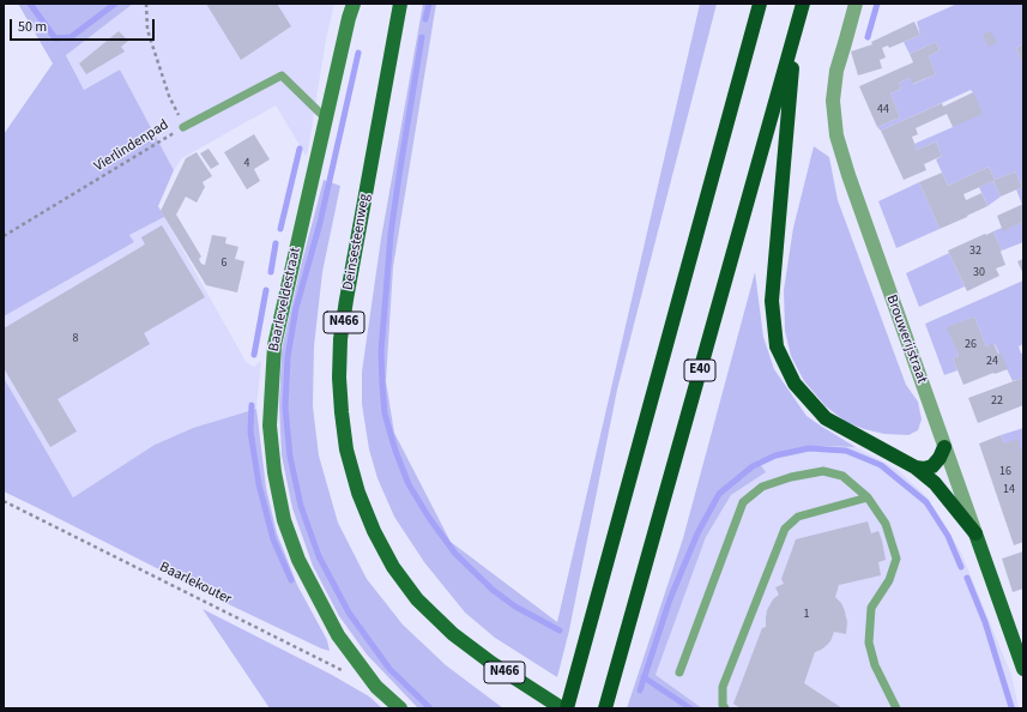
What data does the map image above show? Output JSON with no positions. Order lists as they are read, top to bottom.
{
  "streets": {
    "highway": ["E40"],
    "main road": ["Deinsesteenweg", "N466", "Brouwerijstraat"],
    "street": ["Baarleveldestraat"],
    "path": ["Vierlindenpad", "Baarlekouter"]
  },
  "house_numbers": [
    "44",
    "4",
    "32",
    "6",
    "30",
    "8",
    "26",
    "24",
    "22",
    "16",
    "14",
    "1"
  ],
  "scale_bar": "50 m"
}
